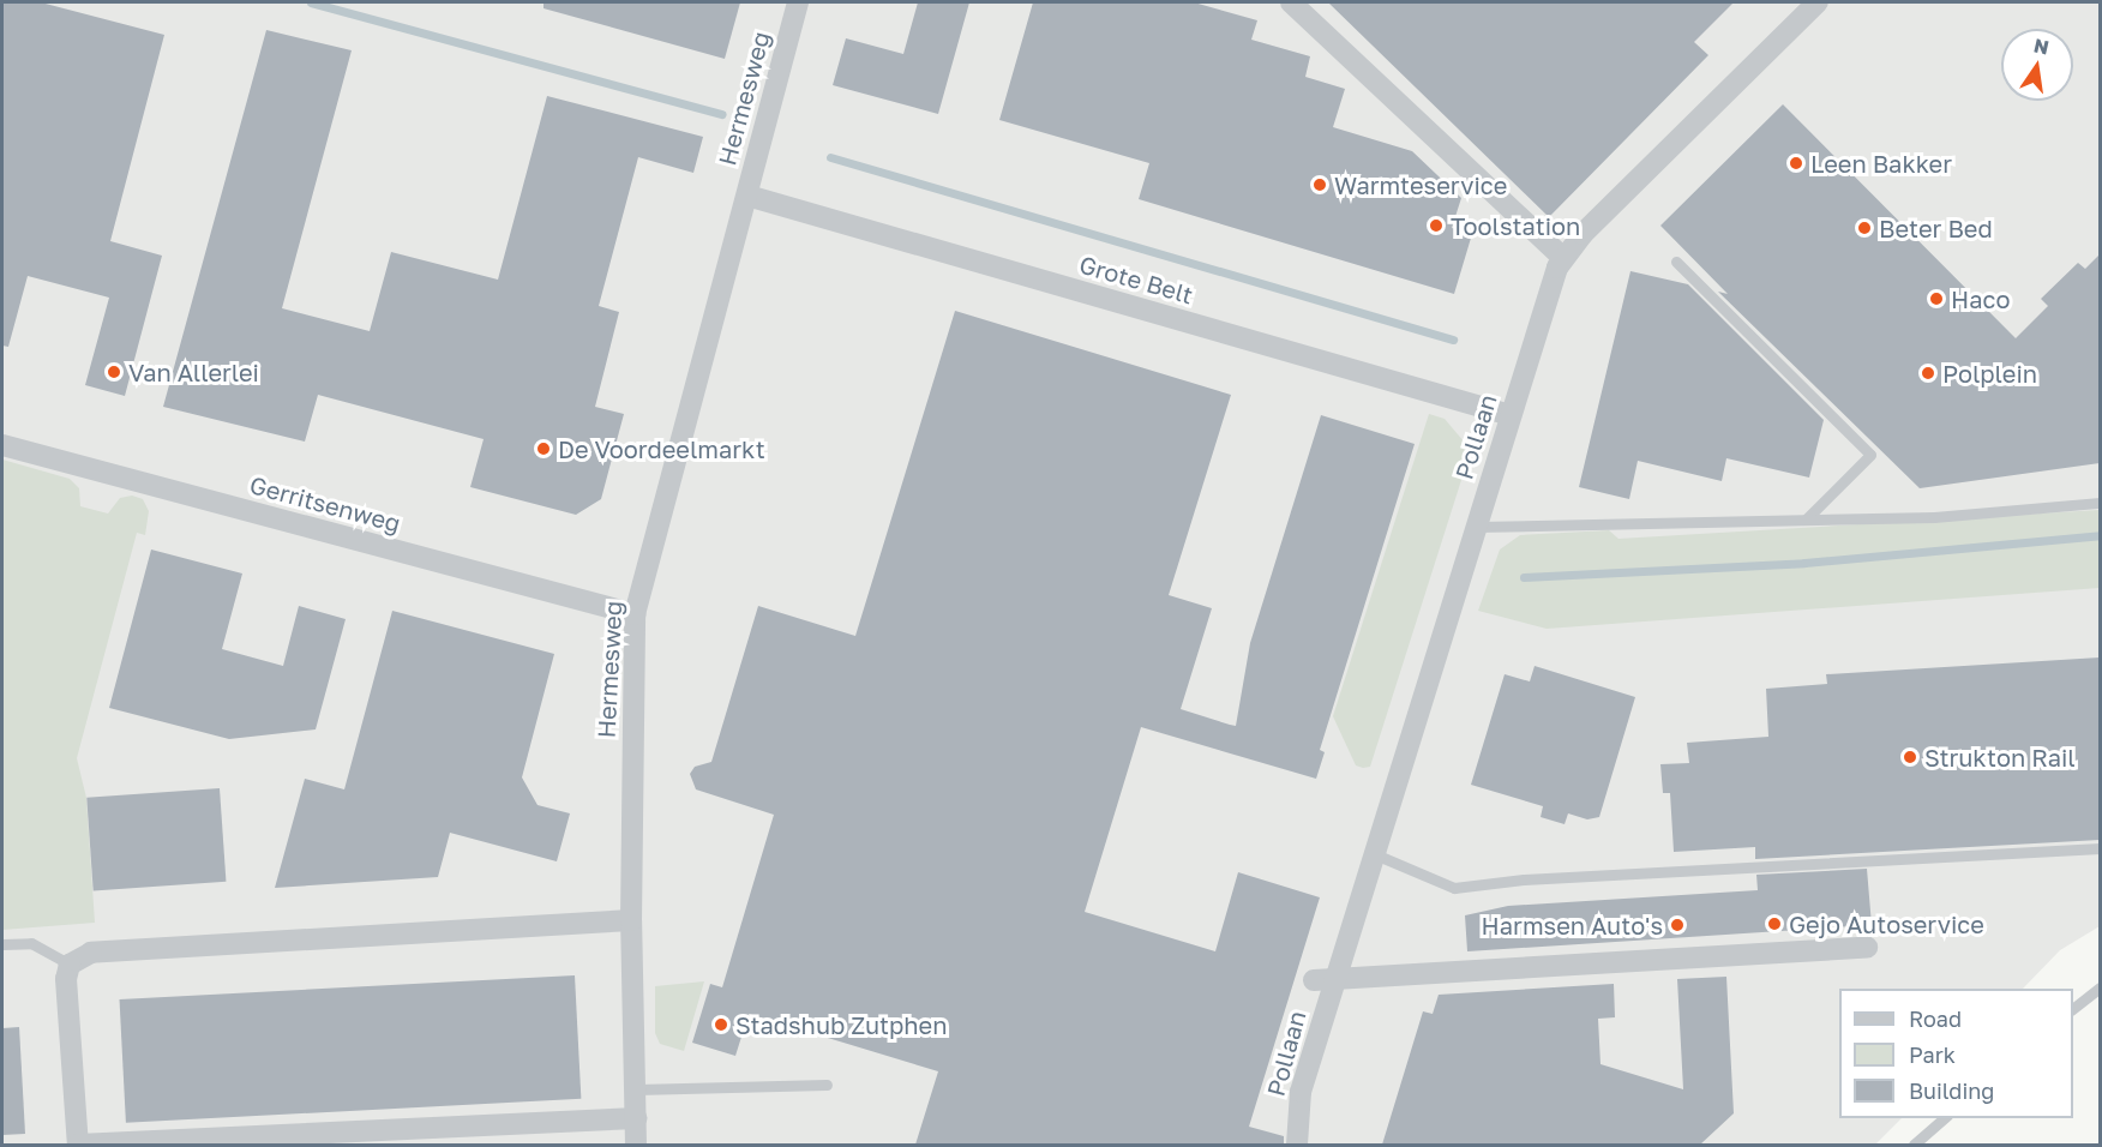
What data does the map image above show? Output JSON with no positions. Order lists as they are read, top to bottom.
{
  "streets": {
    "street": [
      "Hermesweg",
      "Grote Belt",
      "Pollaan",
      "Gerritsenweg"
    ]
  },
  "crossings": [
    ["Hermesweg", "Grote Belt"],
    ["Hermesweg", "Gerritsenweg"],
    ["Grote Belt", "Pollaan"]
  ],
  "places": [
    "Leen Bakker",
    "Warmteservice",
    "Toolstation",
    "Beter Bed",
    "Haco",
    "Van Allerlei",
    "Polplein",
    "De Voordeelmarkt",
    "Strukton Rail",
    "Gejo Autoservice",
    "Harmsen Auto's",
    "Stadshub Zutphen"
  ],
  "legend": ["Road", "Park", "Building"],
  "north": "top"
}
